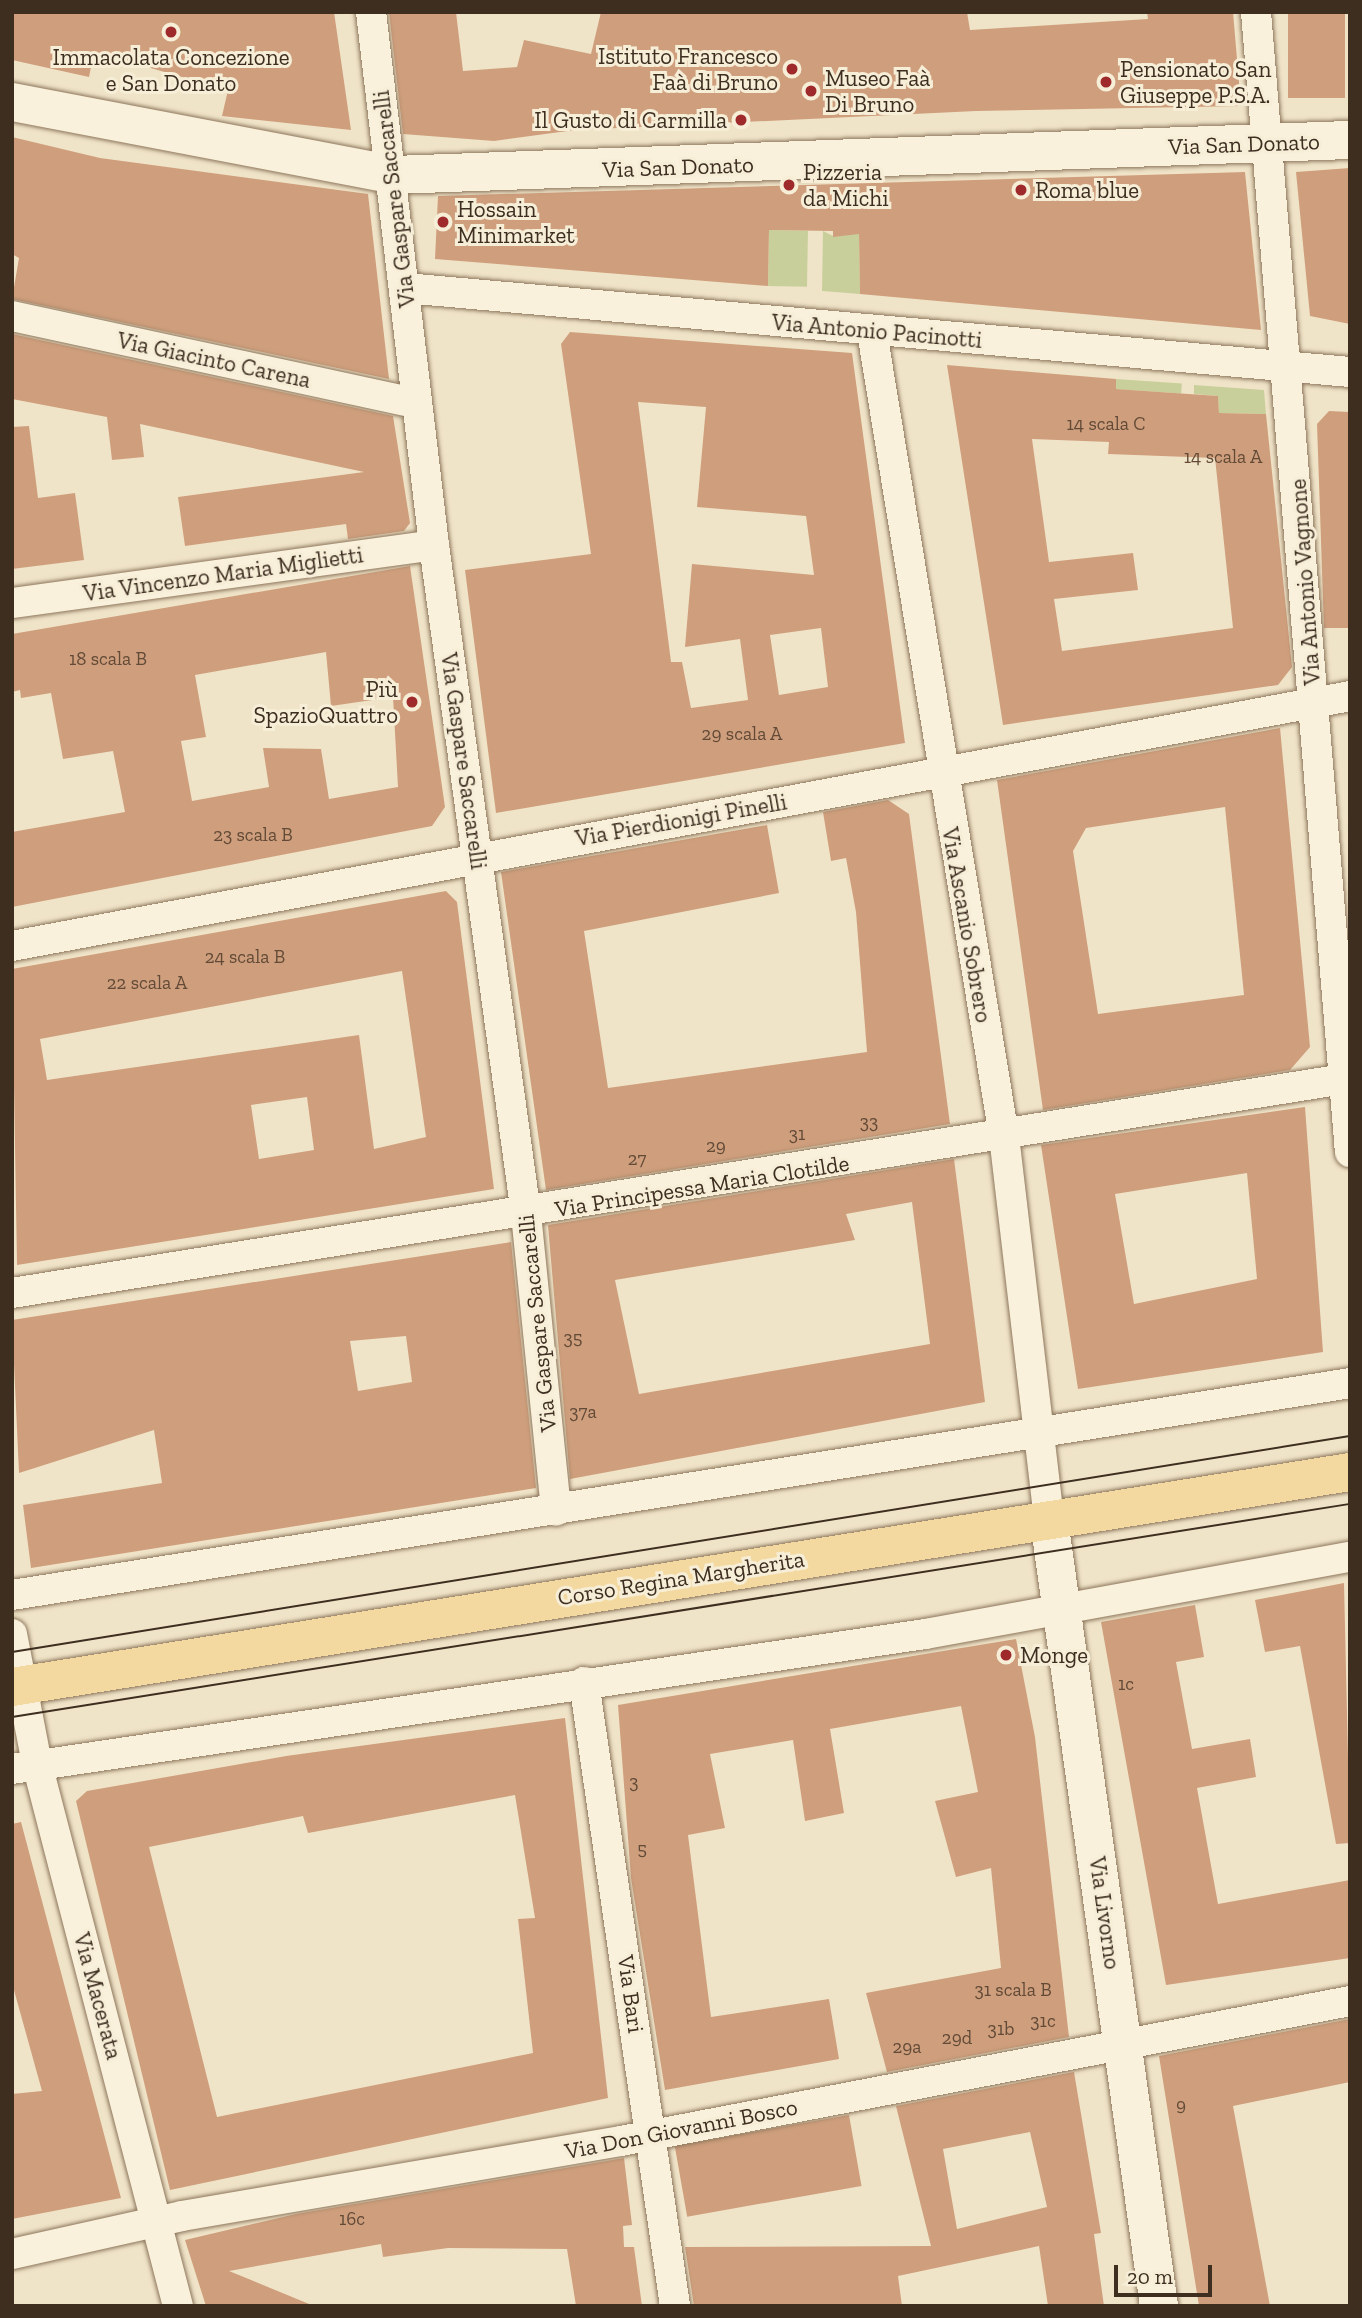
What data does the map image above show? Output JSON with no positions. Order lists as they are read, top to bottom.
{
  "streets": {
    "main road": ["Corso Regina Margherita"],
    "street": [
      "Via San Donato",
      "Via Gaspare Saccarelli",
      "Via Antonio Pacinotti",
      "Via Giacinto Carena",
      "Via Vincenzo Maria Miglietti",
      "Via Antonio Vagnone",
      "Via Pierdionigi Pinelli",
      "Via Ascanio Sobrero",
      "Via Principessa Maria Clotilde",
      "Via Livorno",
      "Via Bari",
      "Via Macerata",
      "Via Don Giovanni Bosco"
    ]
  },
  "crossings": [
    ["Via San Donato", "Via Gaspare Saccarelli"],
    ["Via San Donato", "Via Antonio Vagnone"],
    ["Via Gaspare Saccarelli", "Via Antonio Pacinotti"],
    ["Via Gaspare Saccarelli", "Via Giacinto Carena"],
    ["Via Gaspare Saccarelli", "Via Vincenzo Maria Miglietti"],
    ["Via Gaspare Saccarelli", "Via Pierdionigi Pinelli"],
    ["Via Gaspare Saccarelli", "Via Principessa Maria Clotilde"],
    ["Via Antonio Pacinotti", "Via Antonio Vagnone"],
    ["Via Antonio Pacinotti", "Via Ascanio Sobrero"],
    ["Via Antonio Vagnone", "Via Pierdionigi Pinelli"],
    ["Via Antonio Vagnone", "Via Principessa Maria Clotilde"],
    ["Via Pierdionigi Pinelli", "Via Ascanio Sobrero"],
    ["Via Ascanio Sobrero", "Via Principessa Maria Clotilde"],
    ["Via Ascanio Sobrero", "Corso Regina Margherita"],
    ["Via Ascanio Sobrero", "Via Livorno"],
    ["Corso Regina Margherita", "Via Livorno"],
    ["Corso Regina Margherita", "Via Macerata"],
    ["Via Livorno", "Via Don Giovanni Bosco"],
    ["Via Bari", "Via Don Giovanni Bosco"],
    ["Via Macerata", "Via Don Giovanni Bosco"]
  ],
  "places": [
    "Immacolata Concezione e San Donato",
    "Istituto Francesco Faà di Bruno",
    "Pensionato San Giuseppe P.S.A.",
    "Museo Faà Di Bruno",
    "Il Gusto di Carmilla",
    "Pizzeria da Michi",
    "Roma blue",
    "Hossain Minimarket",
    "Più SpazioQuattro",
    "Monge"
  ],
  "house_numbers": [
    "14 scala C",
    "14 scala A",
    "18 scala B",
    "29 scala A",
    "23 scala B",
    "24 scala B",
    "22 scala A",
    "33",
    "31",
    "29",
    "27",
    "35",
    "37a",
    "1c",
    "3",
    "5",
    "31 scala B",
    "31c",
    "31b",
    "29d",
    "29a",
    "9",
    "16c"
  ],
  "scale_bar": "20 m"
}
